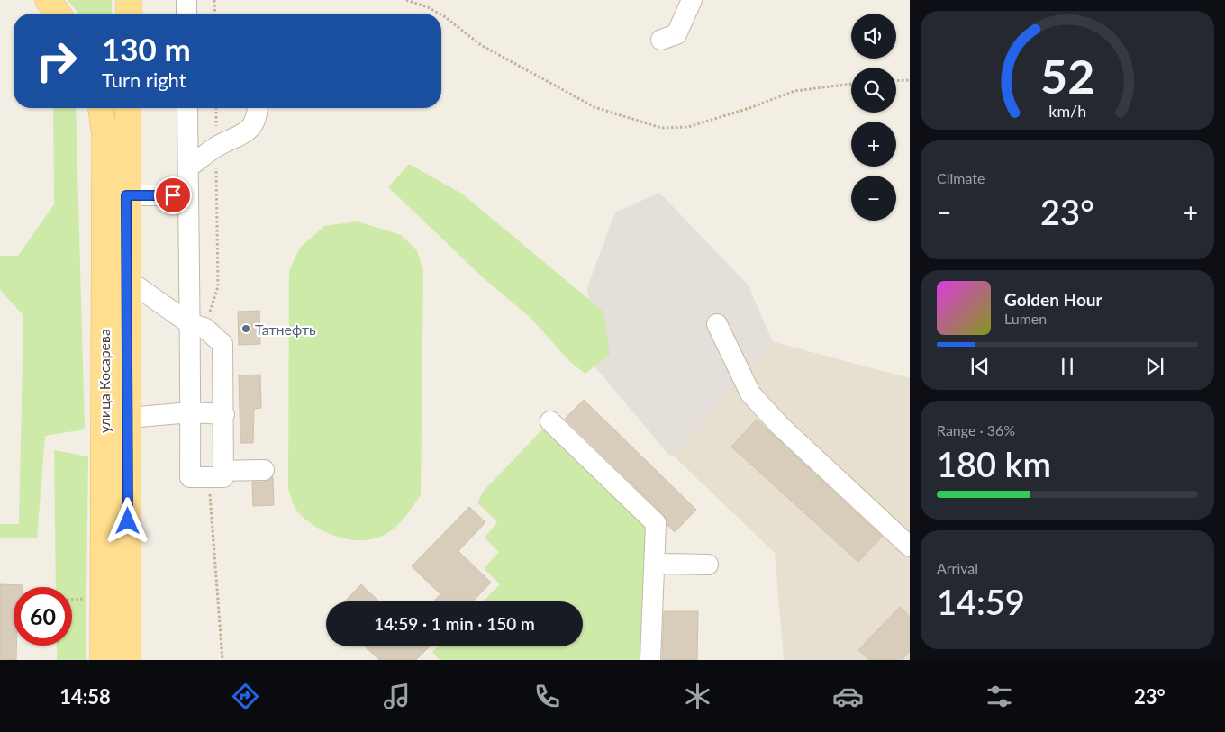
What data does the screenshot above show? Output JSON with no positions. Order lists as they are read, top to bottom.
{
  "streets": {
    "main road": ["улица Косарева"]
  },
  "places": ["Татнефть"],
  "page": {
    "map_buttons": ["+", "−"],
    "turn": ["130 m", "Turn right"],
    "tile": [
      "Climate",
      ["Range · 36%", "180 km"],
      ["Arrival", "14:59"]
    ],
    "heat": ["−", "23°", "+"],
    "song": ["Golden Hour", "Lumen"],
    "limit": "60",
    "trip": "14:59 · 1 min · 150 m",
    "tabs": ["14:58", "23°"],
    "gauge": ["52", "km/h"]
  }
}
